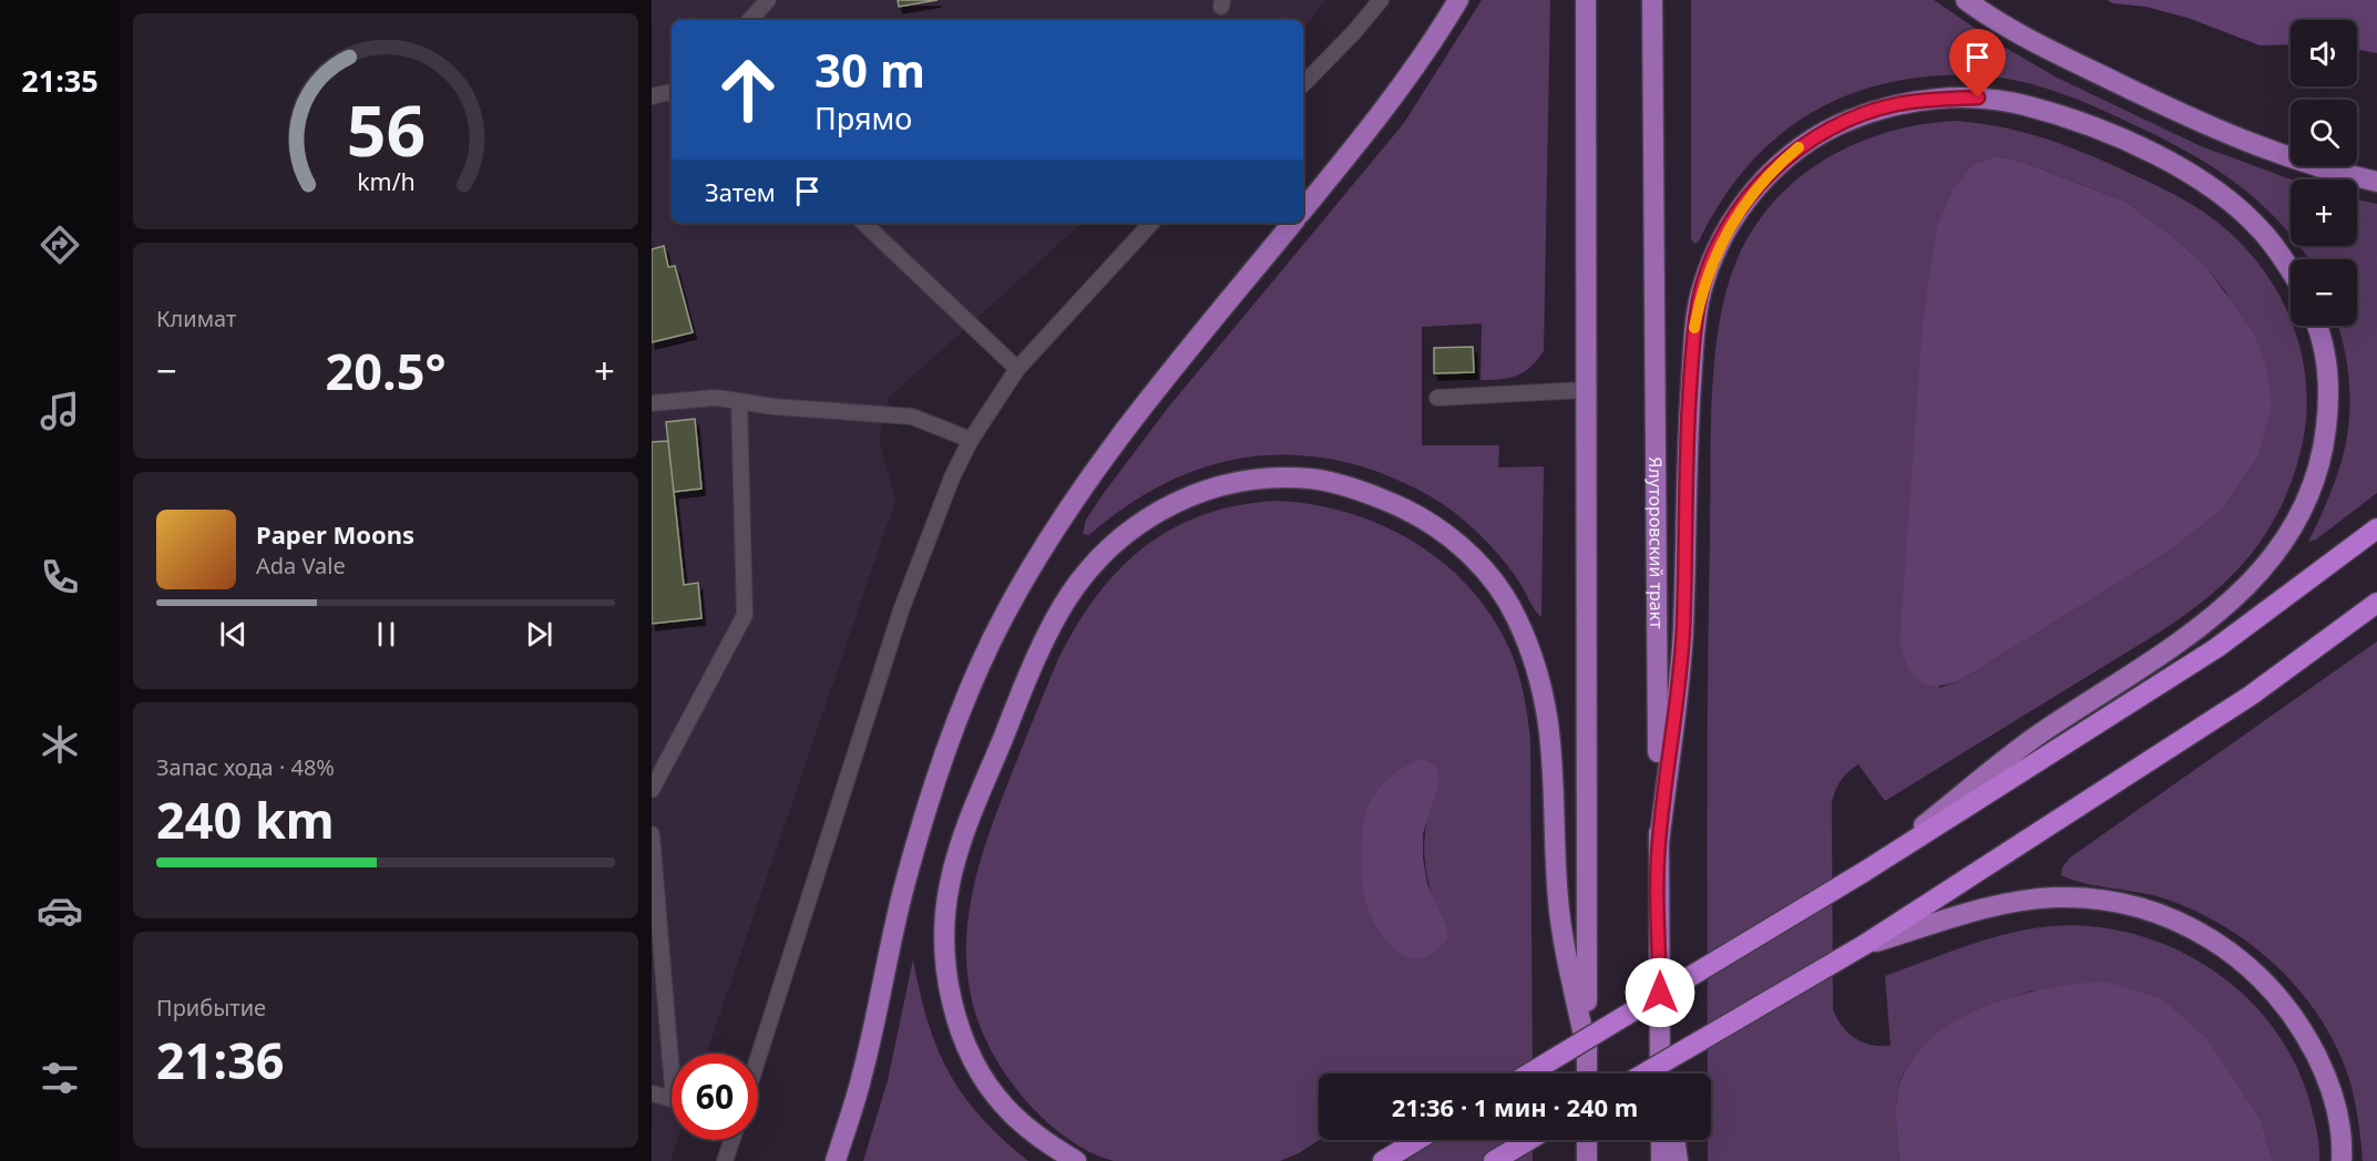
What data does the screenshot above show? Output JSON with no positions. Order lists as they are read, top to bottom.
{
  "streets": {
    "main road": ["Ялуторовский тракт"]
  },
  "page": {
    "tabs": "21:35",
    "map_buttons": ["+", "−"],
    "turn": ["30 m", "Прямо"],
    "then": "Затем",
    "tile": [
      "Климат",
      ["Запас хода · 48%", "240 km"],
      ["Прибытие", "21:36"]
    ],
    "heat": ["−", "20.5°", "+"],
    "song": ["Paper Moons", "Ada Vale"],
    "limit": "60",
    "trip": "21:36 · 1 мин · 240 m",
    "gauge": ["56", "km/h"]
  }
}
